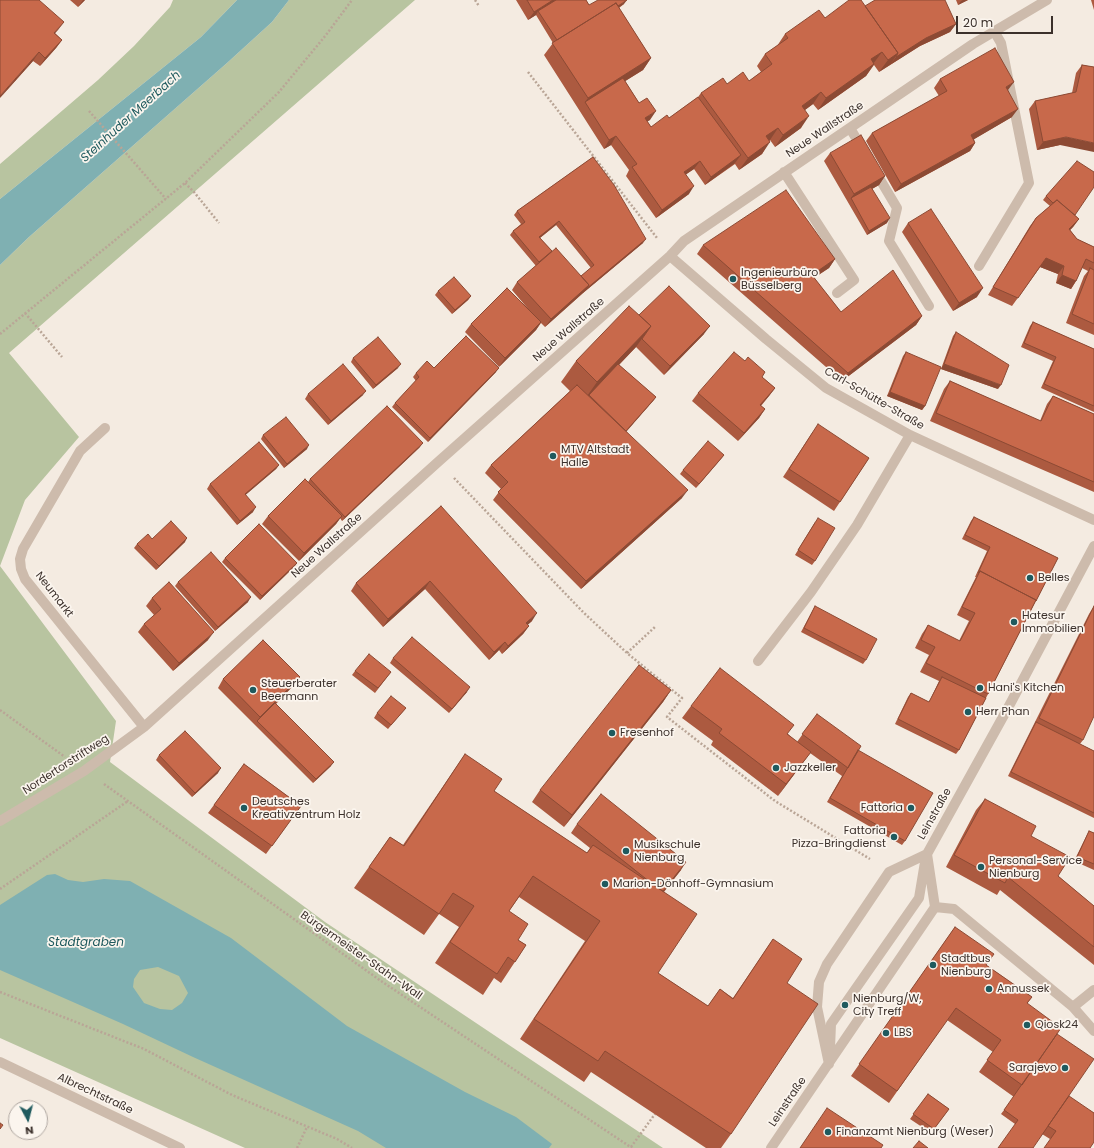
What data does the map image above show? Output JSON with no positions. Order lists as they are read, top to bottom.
{
  "streets": {
    "street": [
      "Neue Wallstraße",
      "Carl-Schütte-Straße",
      "Neumarkt",
      "Nordertorstriftweg",
      "Leinstraße",
      "Albrechtstraße"
    ],
    "path": ["Bürgermeister-Stahn-Wall"]
  },
  "crossings": [
    ["Neue Wallstraße", "Carl-Schütte-Straße"],
    ["Neue Wallstraße", "Neumarkt"],
    ["Neue Wallstraße", "Nordertorstriftweg"],
    ["Neumarkt", "Nordertorstriftweg"],
    ["Nordertorstriftweg", "Bürgermeister-Stahn-Wall"]
  ],
  "water": ["Steinhuder Meerbach", "Stadtgraben"],
  "places": [
    "Ingenieurbüro Büsselberg",
    "MTV Altstadt Halle",
    "Belles",
    "Hatesur Immobilien",
    "Hani's Kitchen",
    "Steuerberater Beermann",
    "Herr Phan",
    "Fresenhof",
    "Jazzkeller",
    "Deutsches Kreativzentrum Holz",
    "Fattoria",
    "Fattoria Pizza-Bringdienst",
    "Musikschule Nienburg",
    "Personal-Service Nienburg",
    "Marion-Dönhoff-Gymnasium",
    "Stadtbus Nienburg",
    "Annussek",
    "Nienburg/W, City Treff",
    "Qiosk24",
    "LBS",
    "Sarajevo",
    "Finanzamt Nienburg (Weser)"
  ],
  "scale_bar": "20 m",
  "north": "bottom"
}
